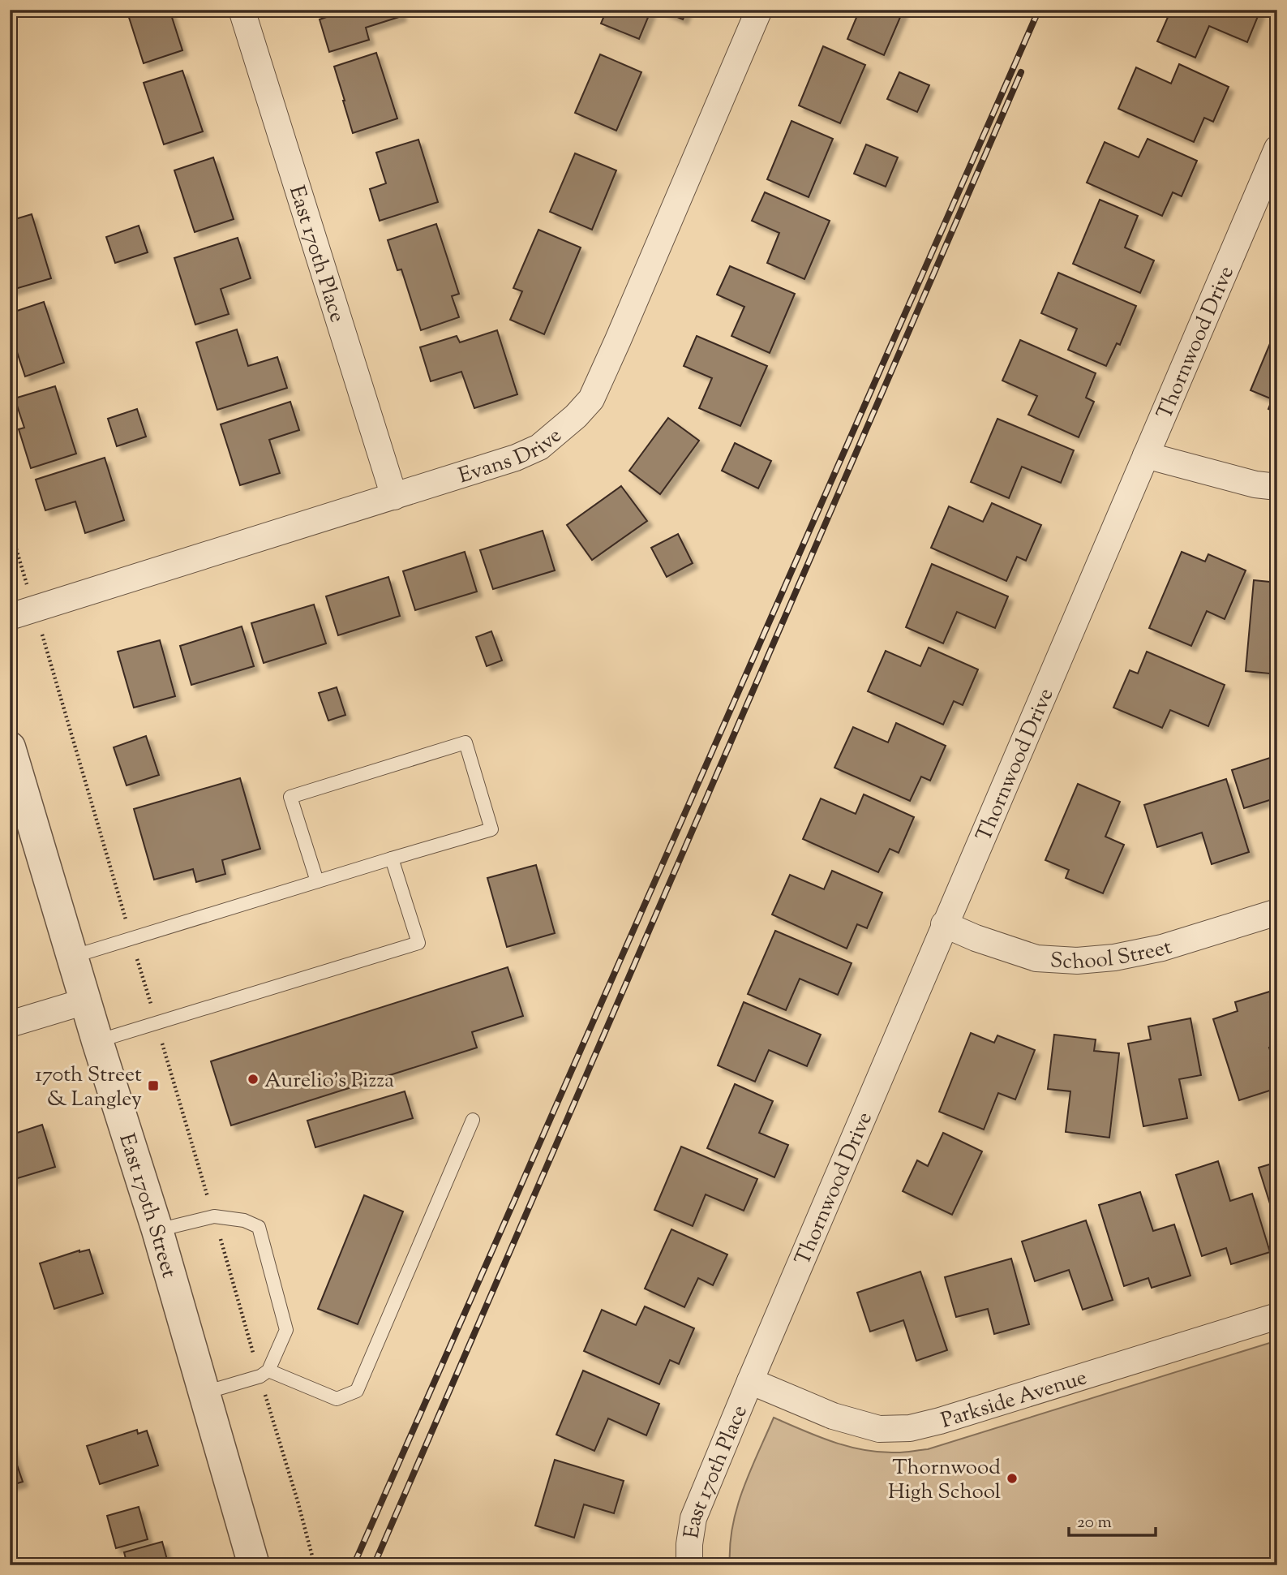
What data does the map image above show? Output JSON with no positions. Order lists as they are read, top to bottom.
{
  "streets": {
    "street": [
      "East 170th Place",
      "Thornwood Drive",
      "Evans Drive",
      "School Street",
      "East 170th Street",
      "Parkside Avenue"
    ]
  },
  "crossings": [
    ["East 170th Place", "Thornwood Drive"],
    ["East 170th Place", "Evans Drive"],
    ["East 170th Place", "Parkside Avenue"],
    ["Thornwood Drive", "School Street"],
    ["Thornwood Drive", "Parkside Avenue"]
  ],
  "places": {
    "other": ["Aurelio's Pizza", "Thornwood High School"],
    "transit": ["170th Street & Langley"]
  },
  "scale_bar": "20 m"
}
